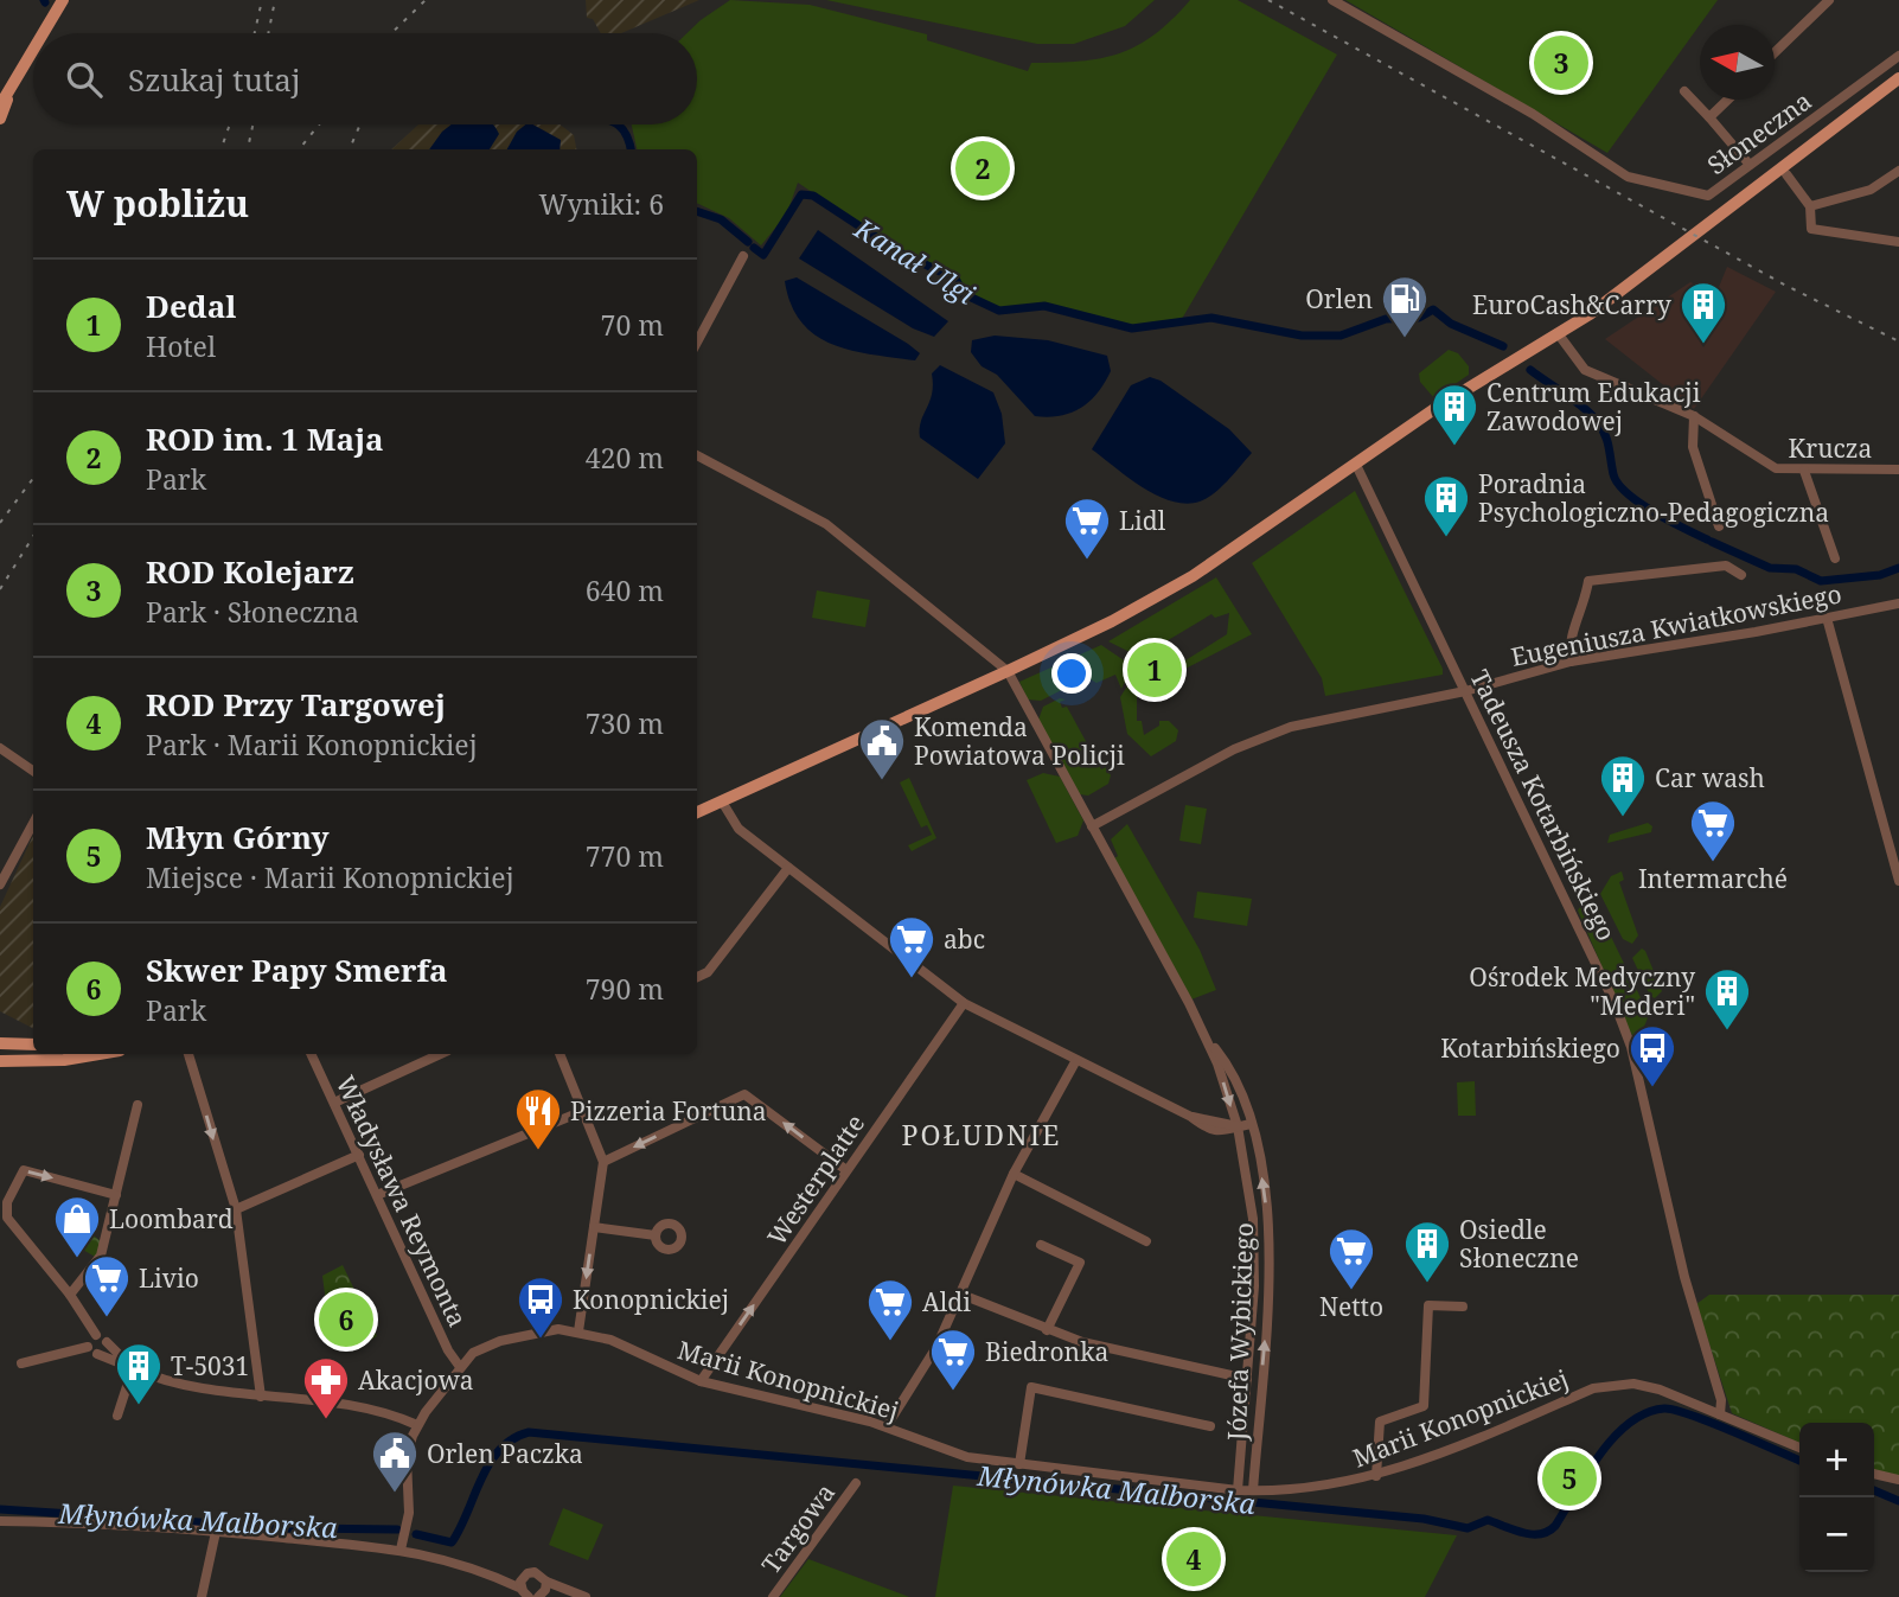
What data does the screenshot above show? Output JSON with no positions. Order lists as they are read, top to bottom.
{
  "streets": {
    "street": [
      "Słoneczna",
      "Krucza",
      "Eugeniusza Kwiatkowskiego",
      "Tadeusza Kotarbińskiego",
      "Westerplatte",
      "Władysława Reymonta",
      "Józefa Wybickiego",
      "Marii Konopnickiej",
      "Targowa"
    ]
  },
  "crossings": [
    ["Eugeniusza Kwiatkowskiego", "Tadeusza Kotarbińskiego"],
    ["Eugeniusza Kwiatkowskiego", "Józefa Wybickiego"],
    ["Tadeusza Kotarbińskiego", "Marii Konopnickiej"],
    ["Westerplatte", "Marii Konopnickiej"],
    ["Władysława Reymonta", "Marii Konopnickiej"],
    ["Józefa Wybickiego", "Marii Konopnickiej"]
  ],
  "one_way": ["Westerplatte"],
  "districts": ["POŁUDNIE"],
  "water": ["Kanał Ulgi", "Młynówka Malborska"],
  "places": {
    "fuel station": ["Orlen"],
    "building": [
      "EuroCash&Carry",
      "Centrum Edukacji Zawodowej",
      "Poradnia Psychologiczno-Pedagogiczna",
      "Car wash",
      "Ośrodek Medyczny \"Mederi\"",
      "Osiedle Słoneczne",
      "T-5031"
    ],
    "supermarket": [
      "Lidl",
      "Intermarché",
      "abc",
      "Netto",
      "Livio",
      "Aldi",
      "Biedronka"
    ],
    "public building": ["Komenda Powiatowa Policji", "Orlen Paczka"],
    "bus stop": ["Kotarbińskiego", "Konopnickiej"],
    "restaurant": ["Pizzeria Fortuna"],
    "shop": ["Loombard"],
    "pharmacy": ["Akacjowa"]
  },
  "north": "left",
  "page": {
    "pins": [
      "3",
      "2",
      "1",
      "6",
      "5",
      "4"
    ],
    "search": "Szukaj tutaj",
    "heading": ["W pobliżu", "Wyniki: 6"],
    "list": [
      {
        "mark": "1",
        "name": "Dedal",
        "note": "Hotel",
        "value": "70 m"
      },
      {
        "mark": "2",
        "name": "ROD im. 1 Maja",
        "note": "Park",
        "value": "420 m"
      },
      {
        "mark": "3",
        "name": "ROD Kolejarz",
        "note": "Park · Słoneczna",
        "value": "640 m"
      },
      {
        "mark": "4",
        "name": "ROD Przy Targowej",
        "note": "Park · Marii Konopnickiej",
        "value": "730 m"
      },
      {
        "mark": "5",
        "name": "Młyn Górny",
        "note": "Miejsce · Marii Konopnickiej",
        "value": "770 m"
      },
      {
        "mark": "6",
        "name": "Skwer Papy Smerfa",
        "note": "Park",
        "value": "790 m"
      }
    ],
    "map_buttons": ["+", "−"]
  }
}
